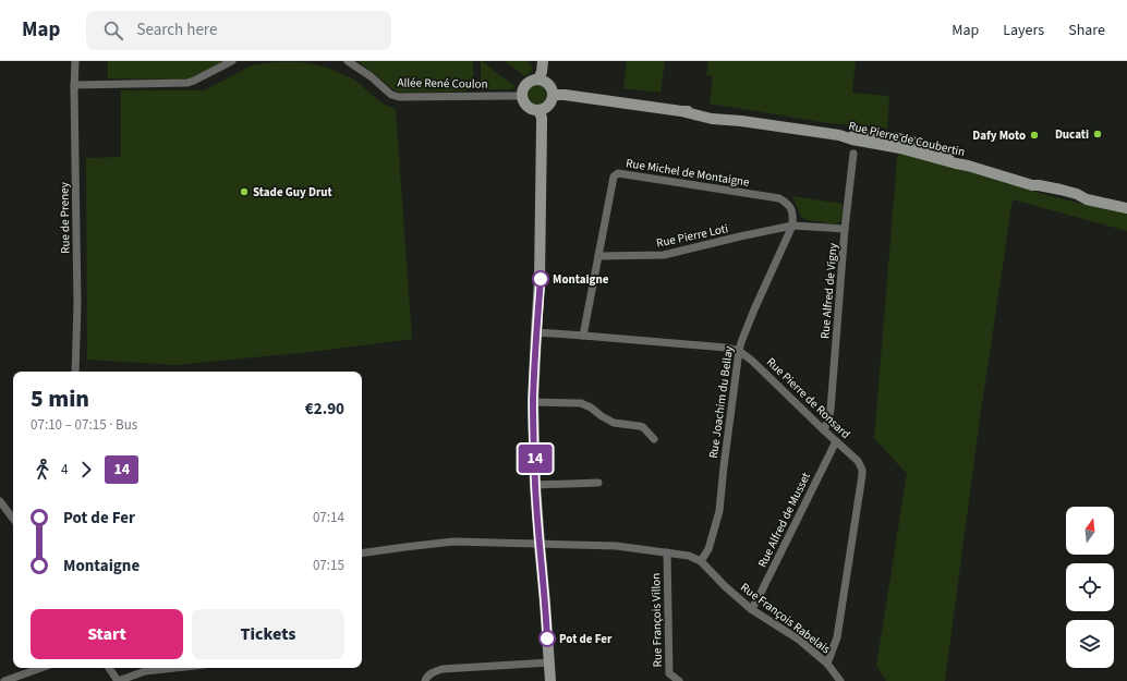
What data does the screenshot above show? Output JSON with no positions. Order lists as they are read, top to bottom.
{
  "streets": {
    "street": [
      "Allée René Coulon",
      "Rue Pierre de Coubertin",
      "Rue Michel de Montaigne",
      "Rue de Preney",
      "Rue Pierre Loti",
      "Rue Alfred de Vigny",
      "Rue Pierre de Ronsard",
      "Rue Joachim du Bellay",
      "Rue Alfred de Musset",
      "Rue François Rabelais",
      "Rue François Villon"
    ]
  },
  "crossings": [
    ["Allée René Coulon", "Rue Pierre de Coubertin"],
    ["Rue Michel de Montaigne", "Rue Pierre Loti"],
    ["Rue Michel de Montaigne", "Rue Joachim du Bellay"],
    ["Rue Pierre Loti", "Rue Alfred de Vigny"],
    ["Rue Pierre Loti", "Rue Joachim du Bellay"],
    ["Rue Alfred de Vigny", "Rue Pierre de Ronsard"],
    ["Rue Pierre de Ronsard", "Rue Joachim du Bellay"],
    ["Rue Pierre de Ronsard", "Rue Alfred de Musset"],
    ["Rue Pierre de Ronsard", "Rue François Rabelais"],
    ["Rue Joachim du Bellay", "Rue François Rabelais"],
    ["Rue Alfred de Musset", "Rue François Rabelais"],
    ["Rue François Rabelais", "Rue François Villon"]
  ],
  "places": [
    "Ducati",
    "Dafy Moto",
    "Stade Guy Drut",
    "Montaigne",
    "Pot de Fer"
  ],
  "lines": ["bus line 14"],
  "north": "top",
  "page": {
    "header": "Map",
    "search": "Search here",
    "nav": ["Map", "Layers", "Share"],
    "on_map": "14",
    "heading": ["5 min", "07:10 – 07:15 · Bus", "€2.90"],
    "legs": ["4", "14"],
    "list": [
      {
        "name": "Pot de Fer",
        "value": "07:14"
      },
      {
        "name": "Montaigne",
        "value": "07:15"
      }
    ],
    "buttons": ["Start", "Tickets"]
  }
}
